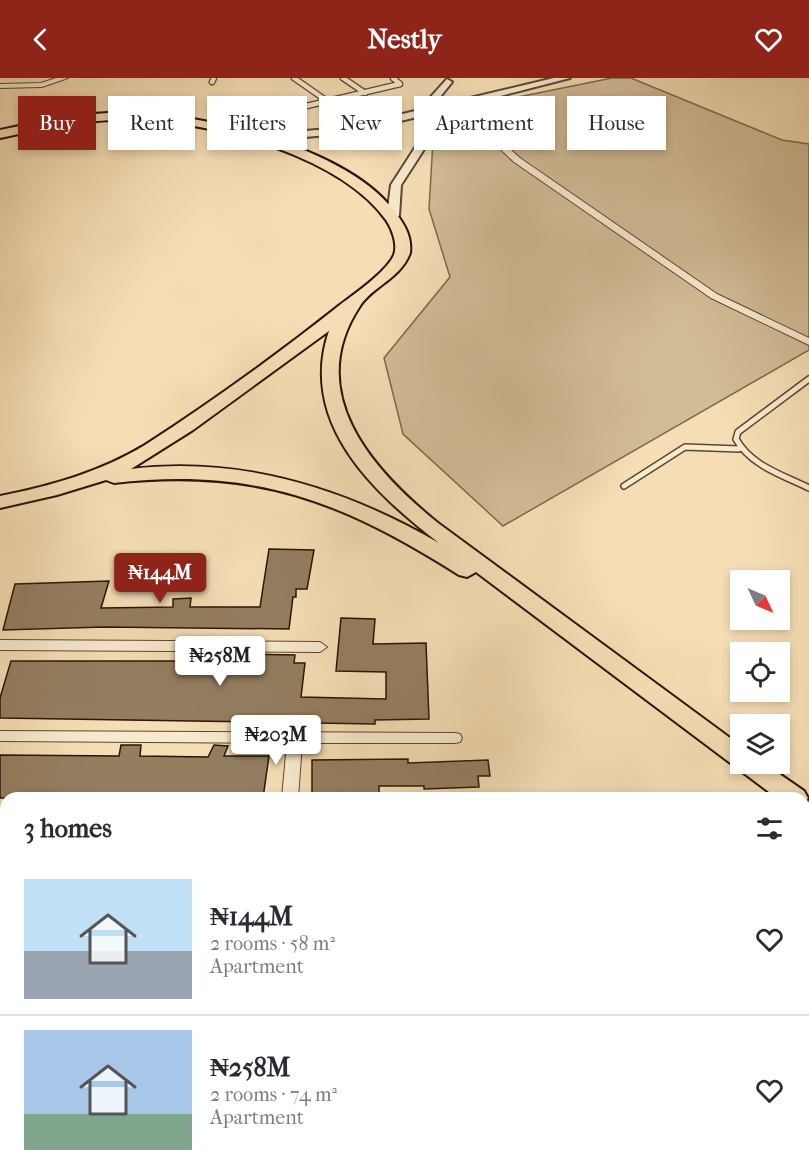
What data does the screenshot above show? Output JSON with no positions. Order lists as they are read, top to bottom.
{
  "north": "bottom right",
  "page": {
    "header": "Nestly",
    "chip": [
      "Buy",
      "Rent",
      "Filters",
      "New",
      "Apartment",
      "House"
    ],
    "price": ["₦144M", "₦258M", "₦203M"],
    "heading": "3 homes",
    "list": [
      {
        "name": "₦144M",
        "note": "2 rooms · 58 m² · Apartment"
      },
      {
        "name": "₦258M",
        "note": "2 rooms · 74 m² · Apartment"
      }
    ]
  }
}
